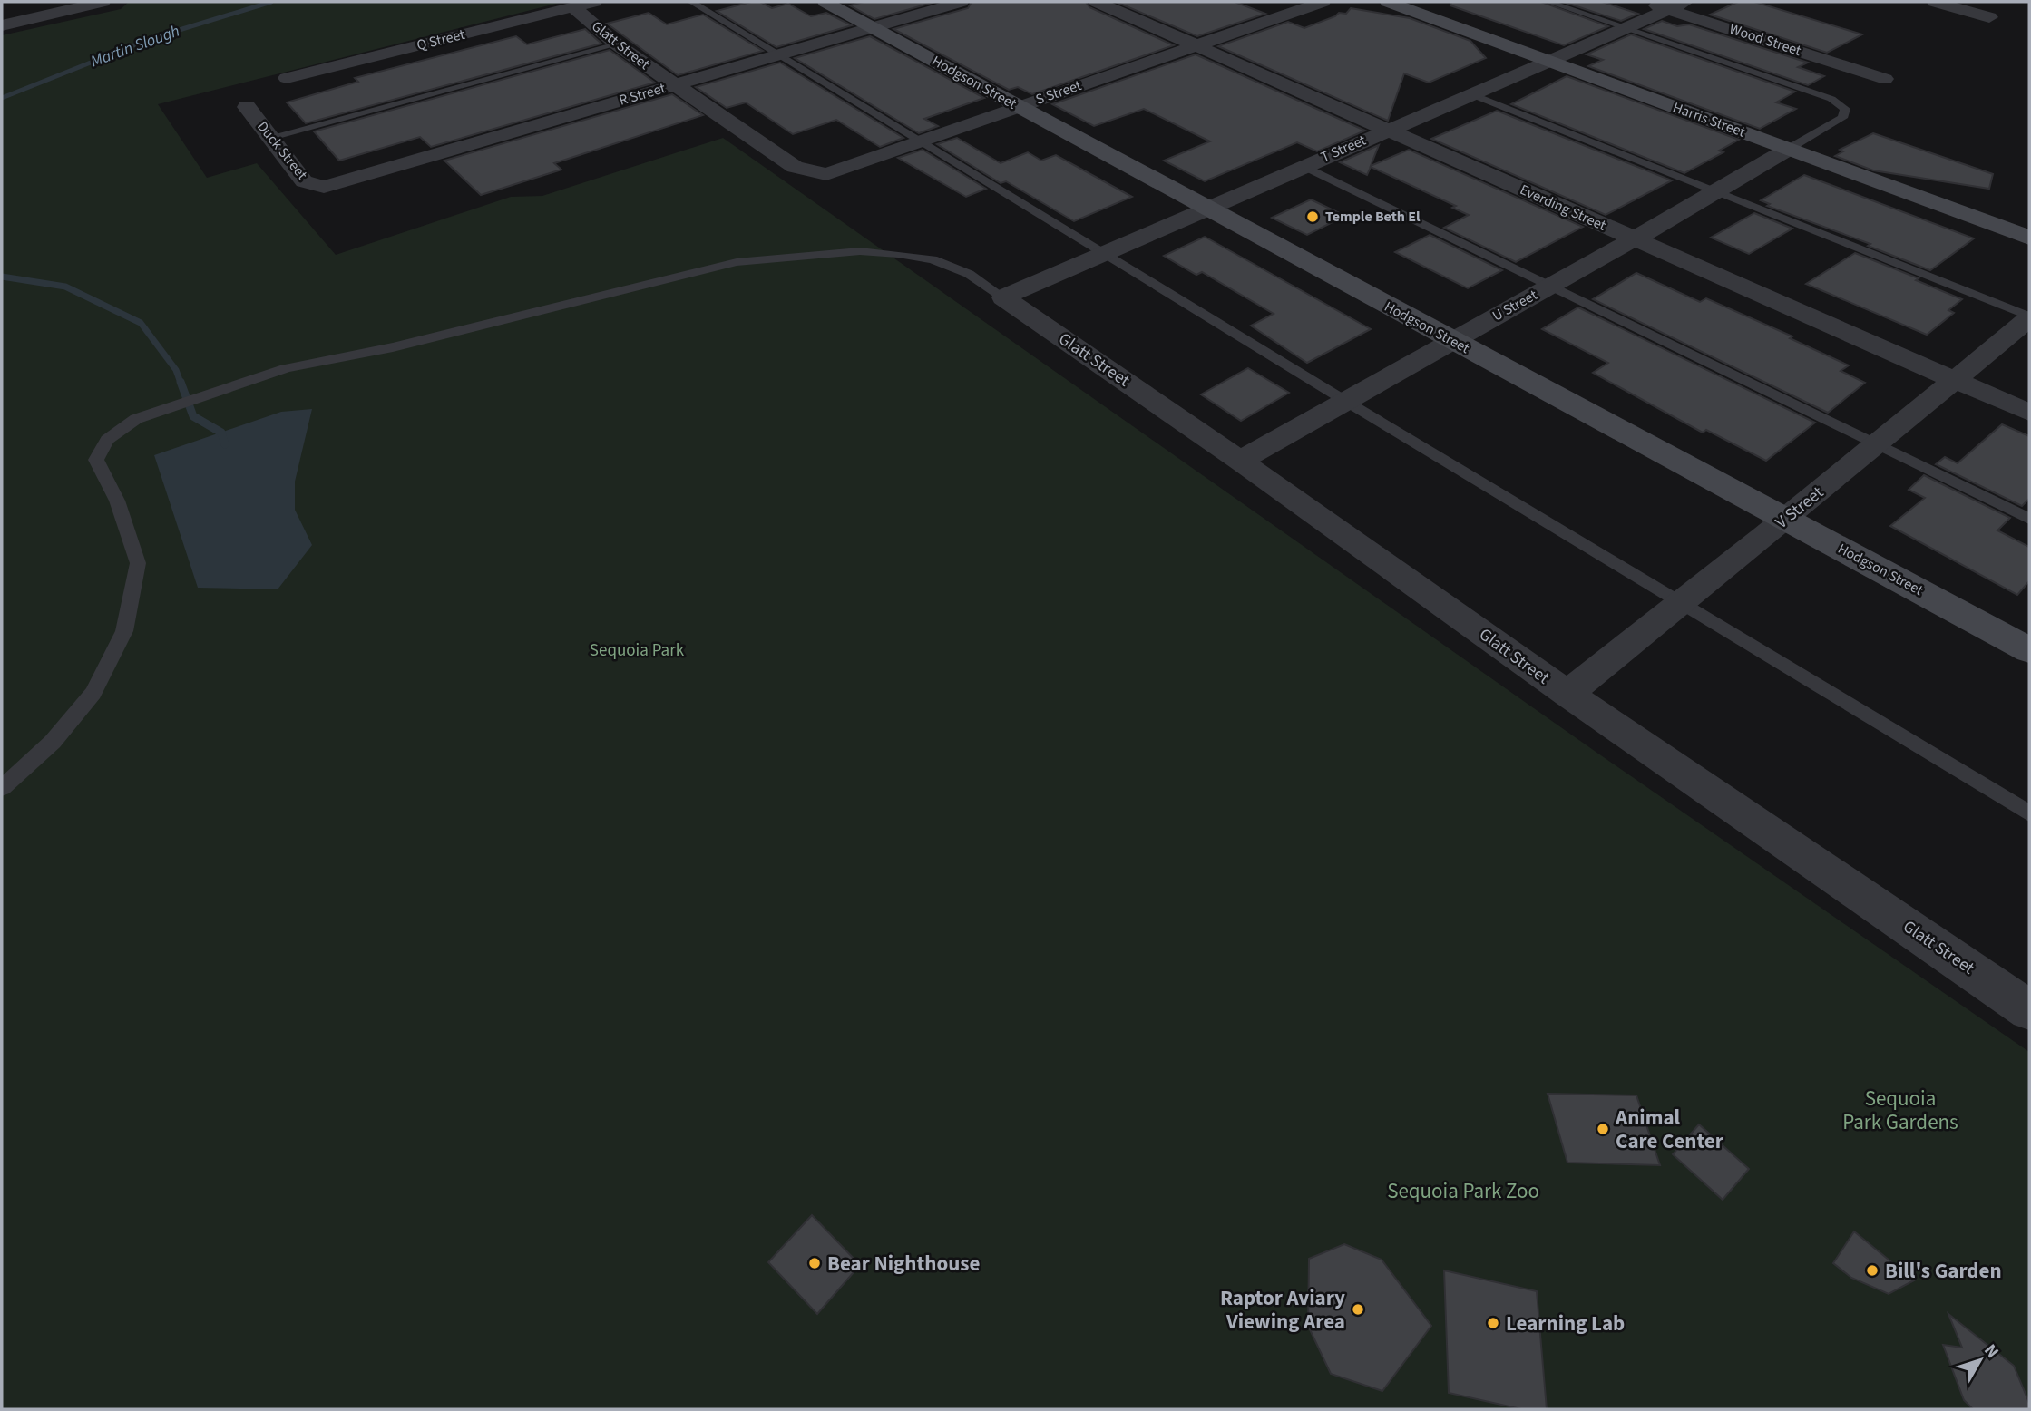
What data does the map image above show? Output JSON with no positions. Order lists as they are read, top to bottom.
{
  "streets": {
    "street": [
      "Q Street",
      "Wood Street",
      "Glatt Street",
      "Hodgson Street",
      "S Street",
      "R Street",
      "Harris Street",
      "T Street",
      "Duck Street",
      "Everding Street",
      "U Street",
      "V Street"
    ]
  },
  "crossings": [
    ["Q Street", "Glatt Street"],
    ["Wood Street", "T Street"],
    ["Glatt Street", "S Street"],
    ["Glatt Street", "R Street"],
    ["Glatt Street", "T Street"],
    ["Glatt Street", "U Street"],
    ["Glatt Street", "V Street"],
    ["Hodgson Street", "S Street"],
    ["Hodgson Street", "R Street"],
    ["Hodgson Street", "T Street"],
    ["Hodgson Street", "U Street"],
    ["Hodgson Street", "V Street"],
    ["S Street", "Everding Street"],
    ["R Street", "Duck Street"],
    ["Harris Street", "T Street"],
    ["Harris Street", "U Street"],
    ["T Street", "Everding Street"],
    ["Everding Street", "U Street"],
    ["Everding Street", "V Street"]
  ],
  "water": ["Martin Slough"],
  "parks": ["Sequoia Park", "Sequoia Park Gardens", "Sequoia Park Zoo"],
  "places": [
    "Temple Beth El",
    "Animal Care Center",
    "Bear Nighthouse",
    "Bill's Garden",
    "Raptor Aviary Viewing Area",
    "Learning Lab"
  ],
  "north": "top right"
}
